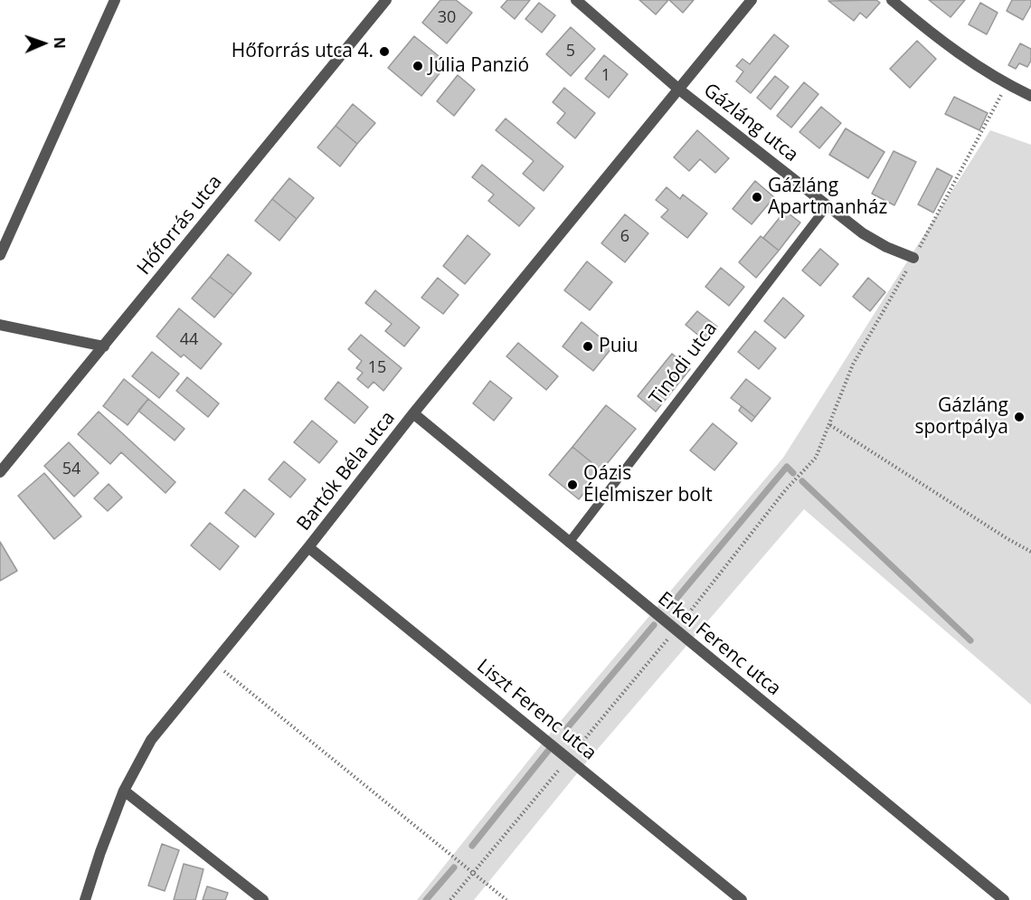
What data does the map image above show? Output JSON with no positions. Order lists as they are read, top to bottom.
{
  "streets": {
    "street": [
      "Gázláng utca",
      "Hőforrás utca",
      "Bartók Béla utca",
      "Erkel Ferenc utca",
      "Liszt Ferenc utca"
    ],
    "lane": ["Tinódi utca"]
  },
  "crossings": [
    ["Gázláng utca", "Tinódi utca"],
    ["Gázláng utca", "Bartók Béla utca"],
    ["Tinódi utca", "Erkel Ferenc utca"],
    ["Bartók Béla utca", "Erkel Ferenc utca"],
    ["Bartók Béla utca", "Liszt Ferenc utca"]
  ],
  "places": [
    "Hőforrás utca 4.",
    "Júlia Panzió",
    "Gázláng Apartmanház",
    "Puiu",
    "Gázláng sportpálya",
    "Oázis Élelmiszer bolt"
  ],
  "house_numbers": [
    "30",
    "5",
    "1",
    "6",
    "44",
    "15",
    "54"
  ],
  "north": "right"
}
